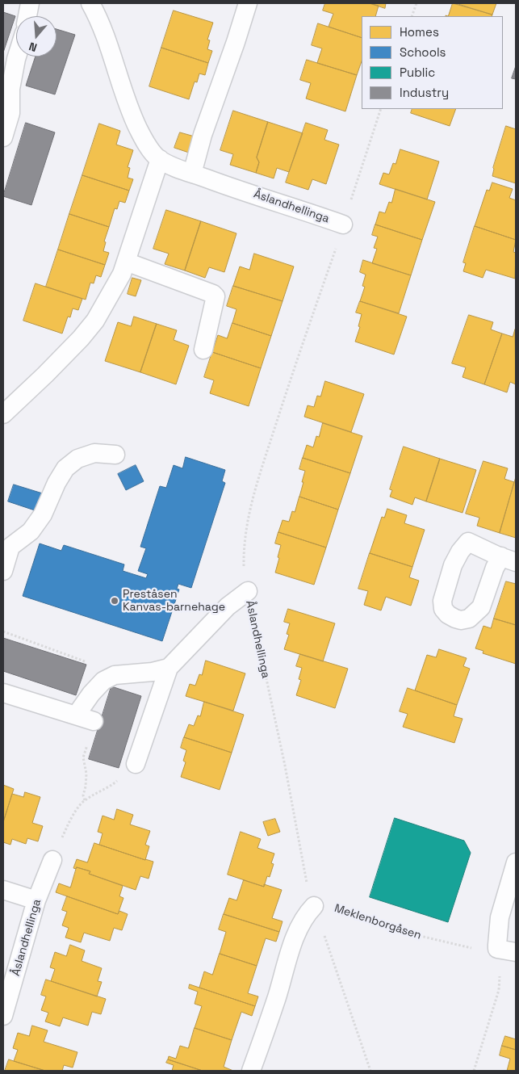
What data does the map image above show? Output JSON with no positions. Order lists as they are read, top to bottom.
{
  "streets": {
    "lane": ["Åslandhellinga"],
    "path": ["Meklenborgåsen"]
  },
  "crossings": [
    ["Åslandhellinga", "Meklenborgåsen"]
  ],
  "places": ["Preståsen Kanvas-barnehage"],
  "legend": [
    "Homes",
    "Schools",
    "Public",
    "Industry"
  ],
  "north": "bottom"
}
